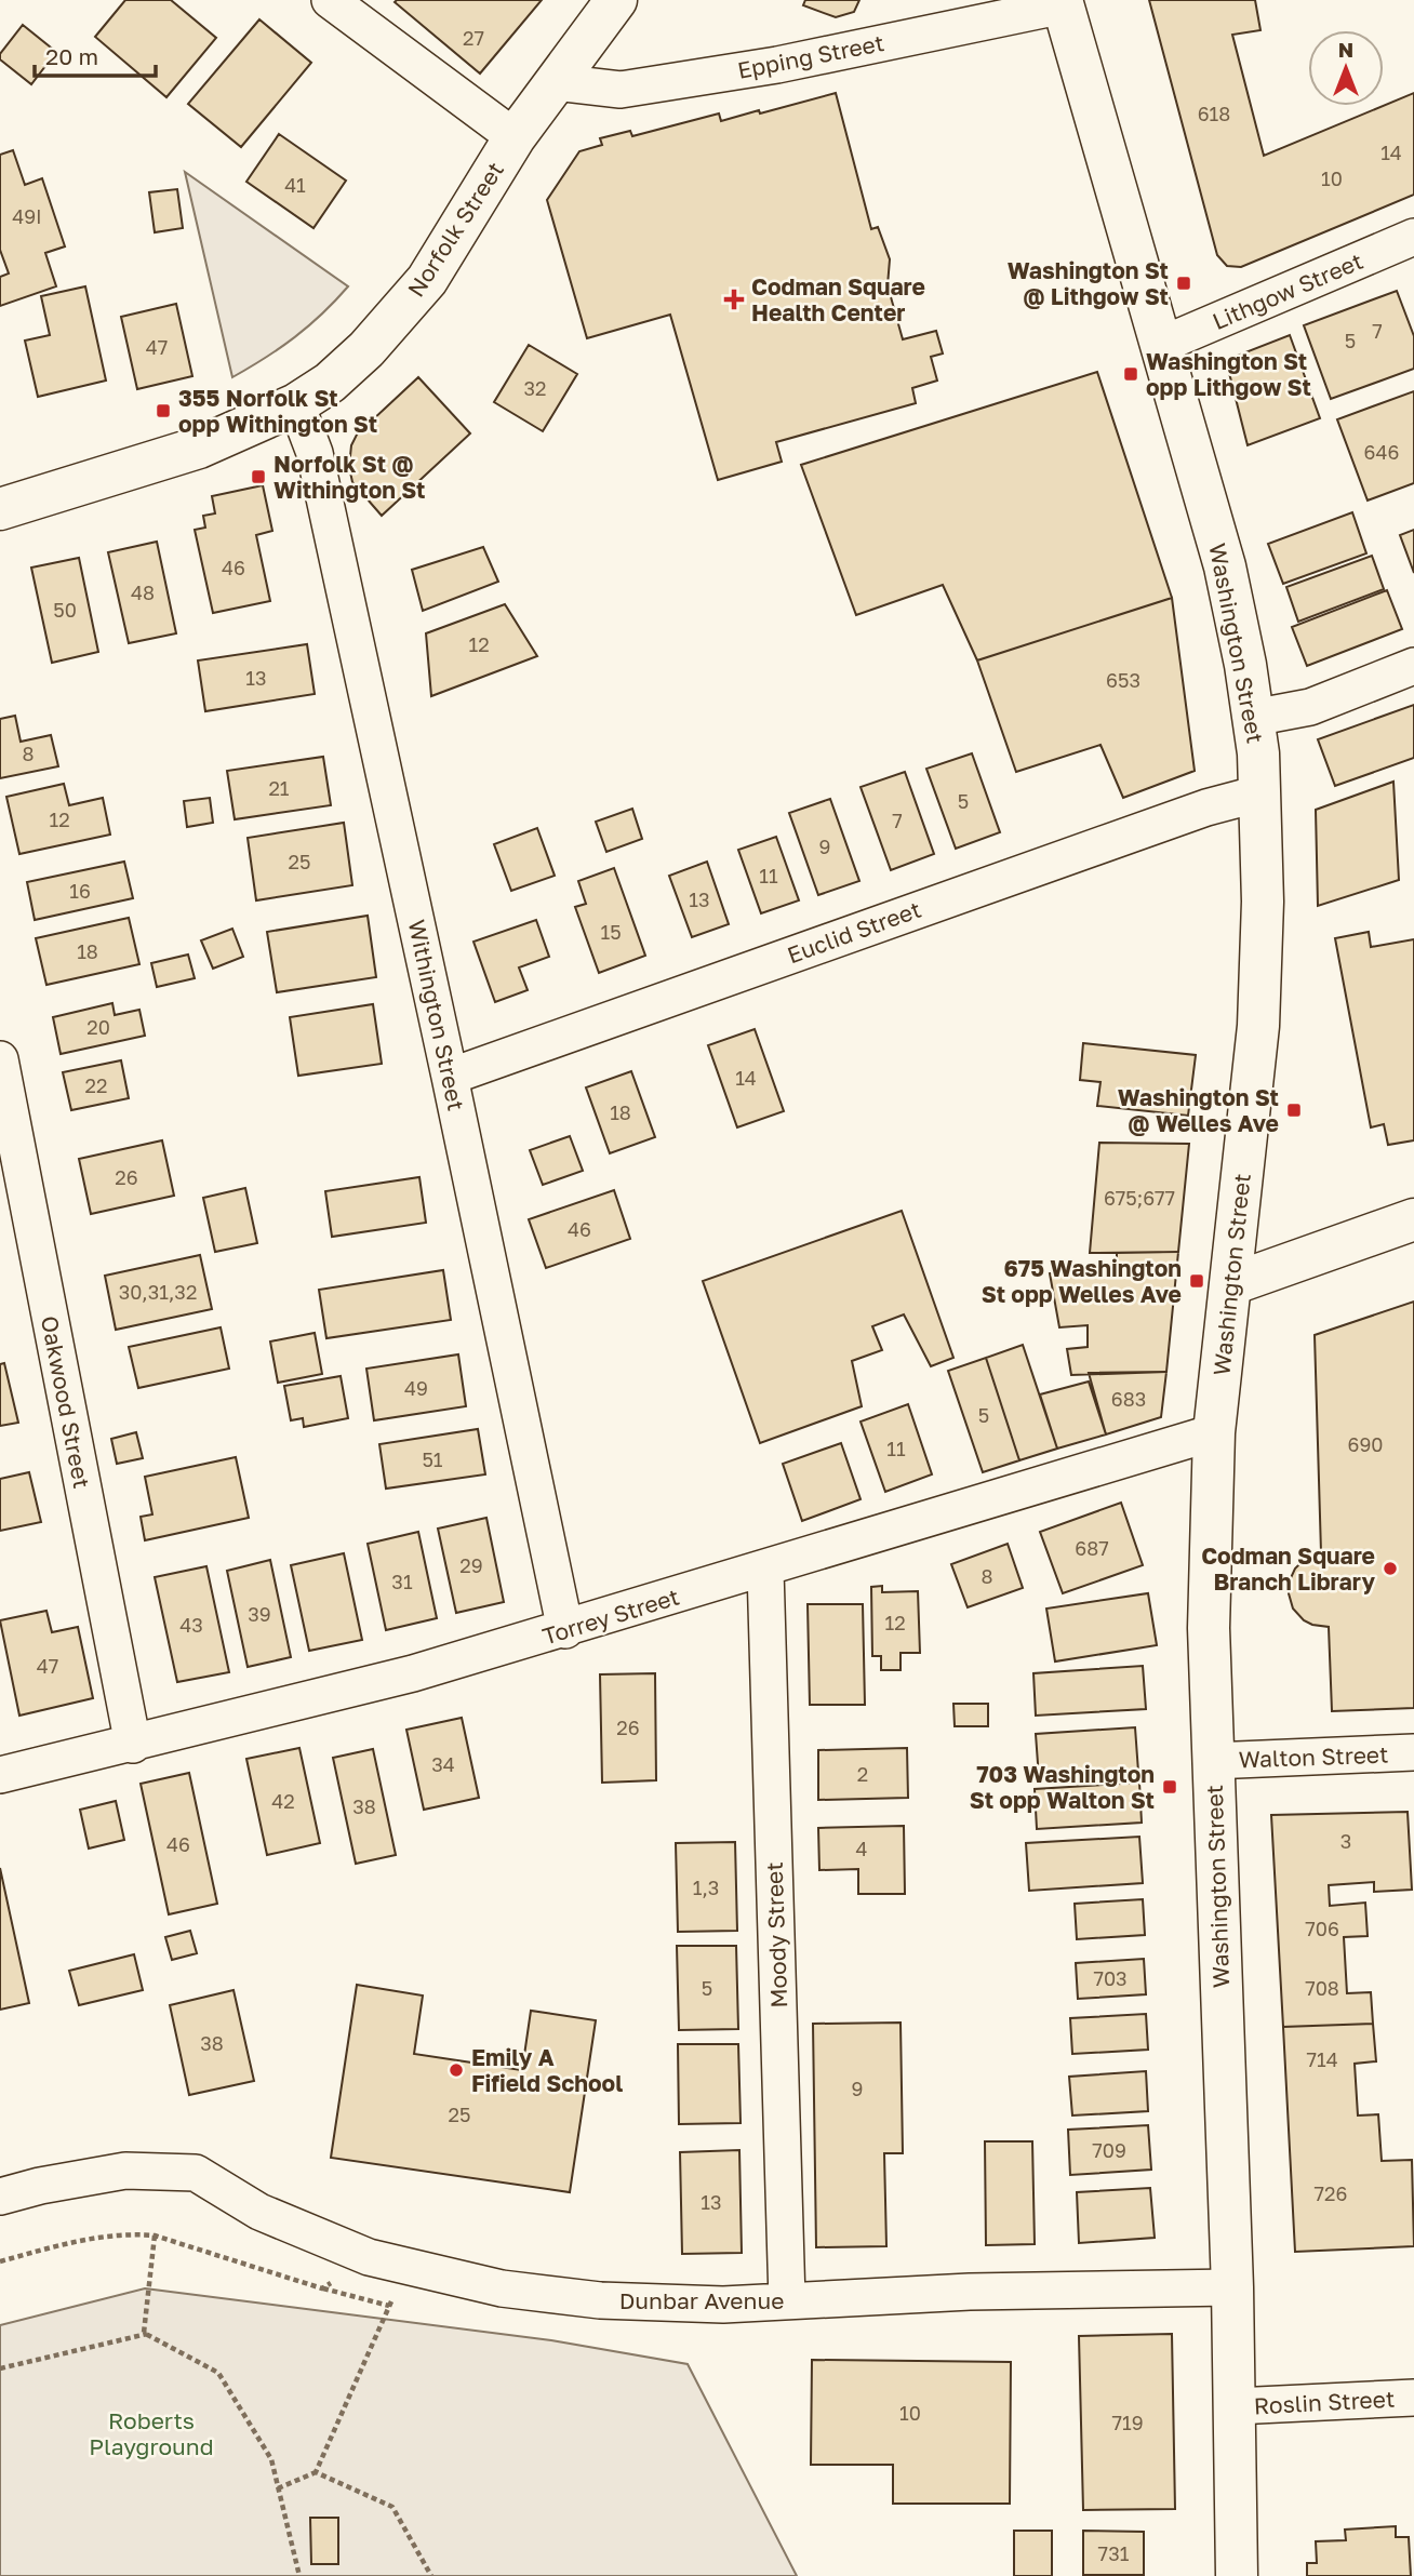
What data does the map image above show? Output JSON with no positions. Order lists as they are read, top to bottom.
{
  "streets": {
    "main road": ["Norfolk Street", "Washington Street"],
    "street": [
      "Epping Street",
      "Lithgow Street",
      "Euclid Street",
      "Withington Street",
      "Oakwood Street",
      "Torrey Street",
      "Walton Street",
      "Moody Street",
      "Dunbar Avenue",
      "Roslin Street"
    ]
  },
  "crossings": [
    ["Epping Street", "Norfolk Street"],
    ["Epping Street", "Washington Street"],
    ["Norfolk Street", "Withington Street"],
    ["Lithgow Street", "Washington Street"],
    ["Washington Street", "Euclid Street"],
    ["Washington Street", "Torrey Street"],
    ["Washington Street", "Walton Street"],
    ["Washington Street", "Dunbar Avenue"],
    ["Washington Street", "Roslin Street"],
    ["Euclid Street", "Withington Street"],
    ["Withington Street", "Torrey Street"],
    ["Oakwood Street", "Torrey Street"],
    ["Torrey Street", "Moody Street"],
    ["Moody Street", "Dunbar Avenue"]
  ],
  "parks": ["Roberts Playground"],
  "places": {
    "transit": [
      "Washington St @ Lithgow St",
      "Washington St opp Lithgow St",
      "355 Norfolk St opp Withington St",
      "Norfolk St @ Withington St",
      "Washington St @ Welles Ave",
      "675 Washington St opp Welles Ave",
      "703 Washington St opp Walton St"
    ],
    "health": ["Codman Square Health Center"],
    "other": ["Codman Square Branch Library", "Emily A Fifield School"]
  },
  "house_numbers": [
    "27",
    "618",
    "14",
    "10",
    "41",
    "49I",
    "7",
    "5",
    "47",
    "32",
    "646",
    "46",
    "48",
    "50",
    "12",
    "13",
    "653",
    "8",
    "21",
    "5",
    "12",
    "7",
    "9",
    "25",
    "11",
    "16",
    "13",
    "15",
    "18",
    "20",
    "14",
    "22",
    "18",
    "26",
    "675;677",
    "46",
    "30,31,32",
    "49",
    "683",
    "5",
    "690",
    "11",
    "51",
    "687",
    "29",
    "8",
    "31",
    "39",
    "12",
    "43",
    "47",
    "26",
    "34",
    "2",
    "42",
    "38",
    "3",
    "46",
    "4",
    "1,3",
    "706",
    "703",
    "5",
    "708",
    "38",
    "714",
    "9",
    "25",
    "709",
    "726",
    "13",
    "10",
    "719",
    "731"
  ],
  "scale_bar": "20 m",
  "north": "top"
}
